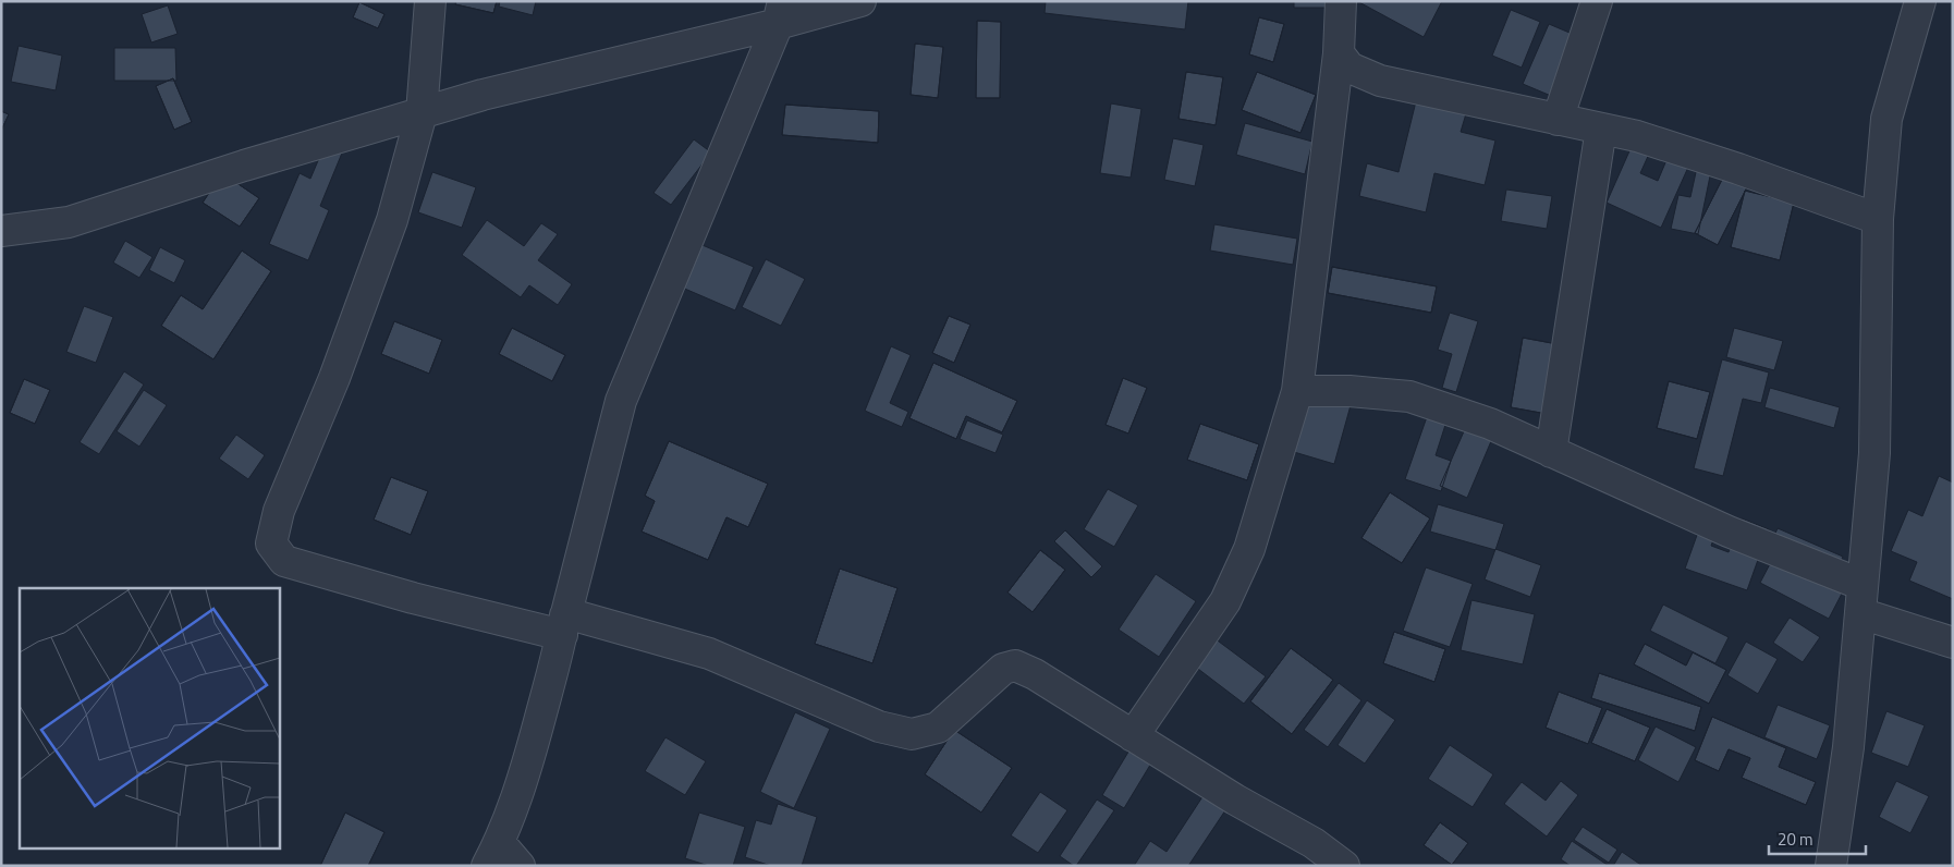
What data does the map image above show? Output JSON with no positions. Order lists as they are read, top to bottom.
{
  "scale_bar": "20 m"
}
